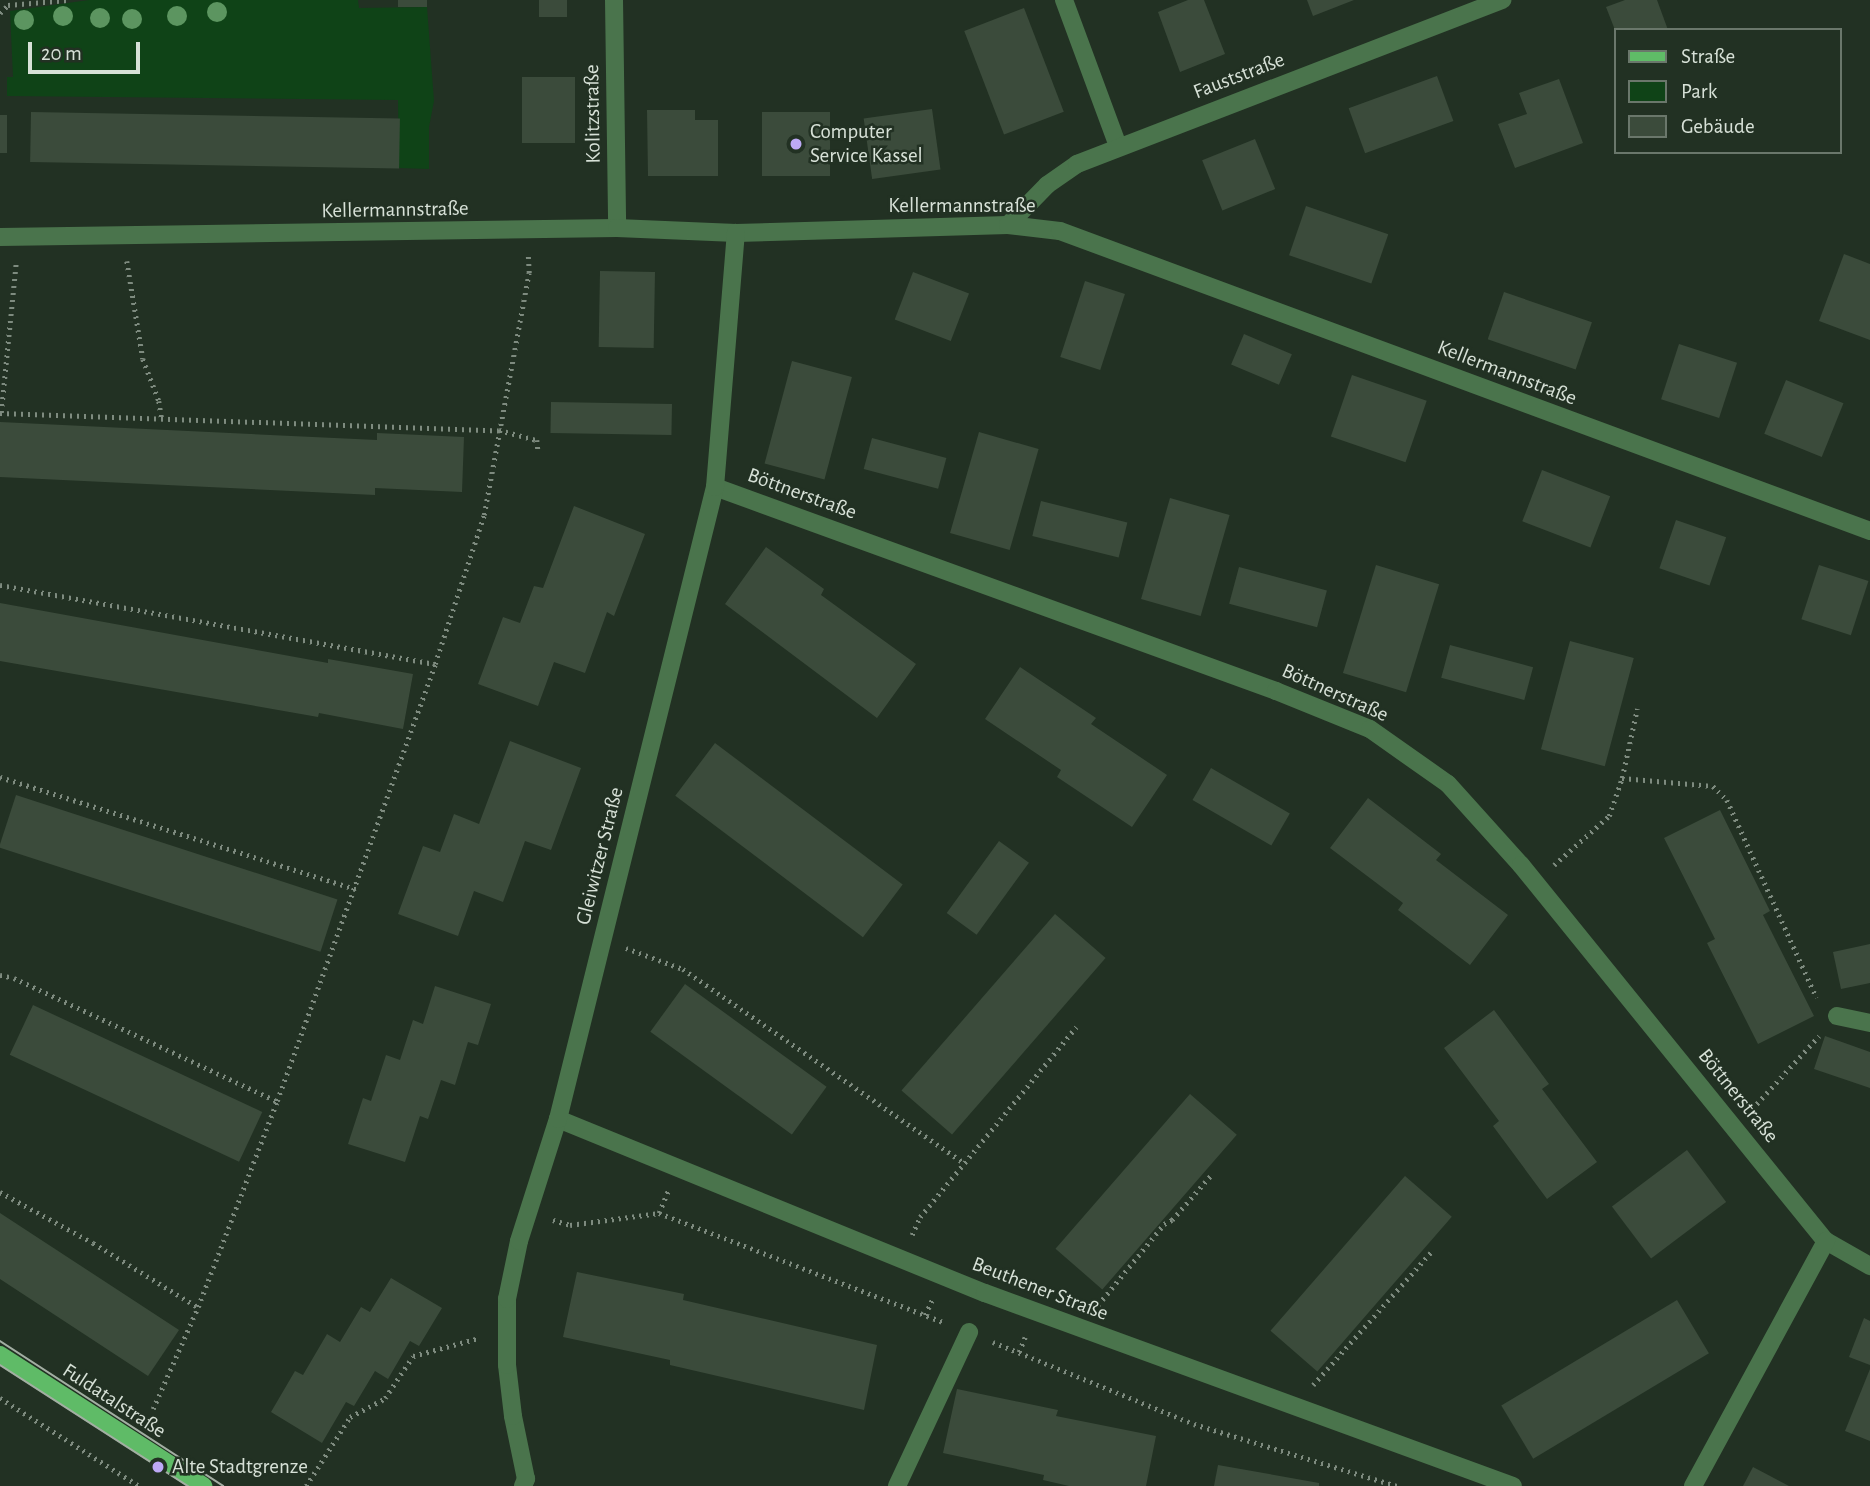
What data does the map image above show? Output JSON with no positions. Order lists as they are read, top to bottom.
{
  "streets": {
    "main road": ["Fuldatalstraße"],
    "street": [
      "Fauststraße",
      "Kolitzstraße",
      "Kellermannstraße",
      "Böttnerstraße",
      "Gleiwitzer Straße",
      "Beuthener Straße"
    ]
  },
  "crossings": [
    ["Fauststraße", "Kellermannstraße"],
    ["Kolitzstraße", "Kellermannstraße"],
    ["Kellermannstraße", "Gleiwitzer Straße"],
    ["Böttnerstraße", "Gleiwitzer Straße"],
    ["Gleiwitzer Straße", "Beuthener Straße"]
  ],
  "places": ["Computer Service Kassel", "Alte Stadtgrenze"],
  "legend": ["Straße", "Park", "Gebäude"],
  "scale_bar": "20 m"
}
